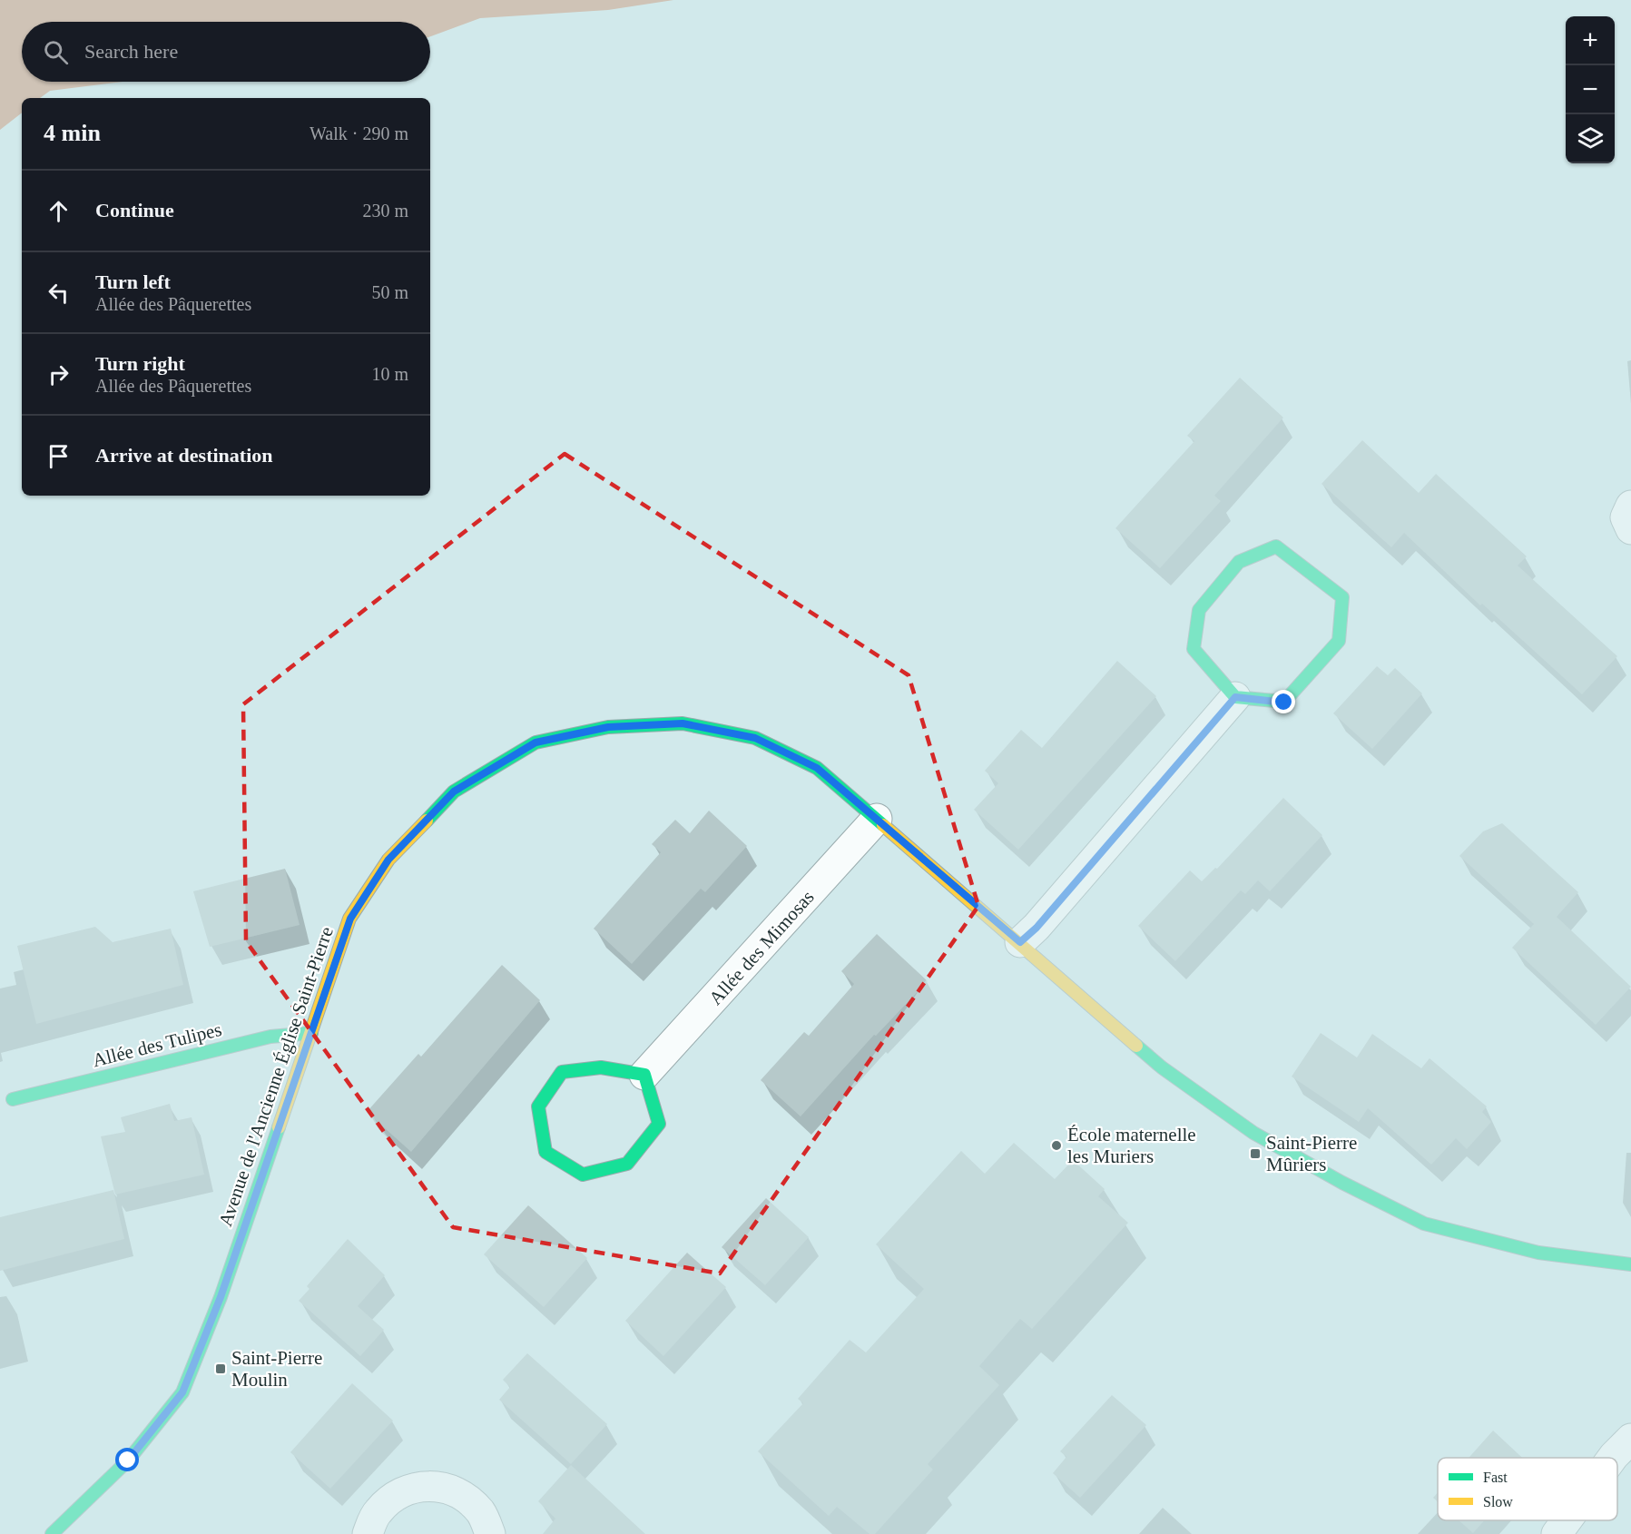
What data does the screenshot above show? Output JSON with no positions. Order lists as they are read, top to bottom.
{
  "streets": {
    "street": ["Allée des Mimosas", "Allée des Tulipes", "Avenue de l'Ancienne Église Saint-Pierre"]
  },
  "crossings": [
    ["Allée des Mimosas", "Avenue de l'Ancienne Église Saint-Pierre"],
    ["Allée des Tulipes", "Avenue de l'Ancienne Église Saint-Pierre"]
  ],
  "places": {
    "other": ["École maternelle les Muriers"],
    "transit": ["Saint-Pierre Mûriers", "Saint-Pierre Moulin"]
  },
  "legend": ["Fast", "Slow"],
  "page": {
    "map_buttons": ["+", "−"],
    "search": "Search here",
    "heading": ["4 min", "Walk · 290 m"],
    "list": [
      ["Continue", "230 m"],
      ["Turn left", "Allée des Pâquerettes", "50 m"],
      ["Turn right", "Allée des Pâquerettes", "10 m"],
      "Arrive at destination"
    ]
  }
}
